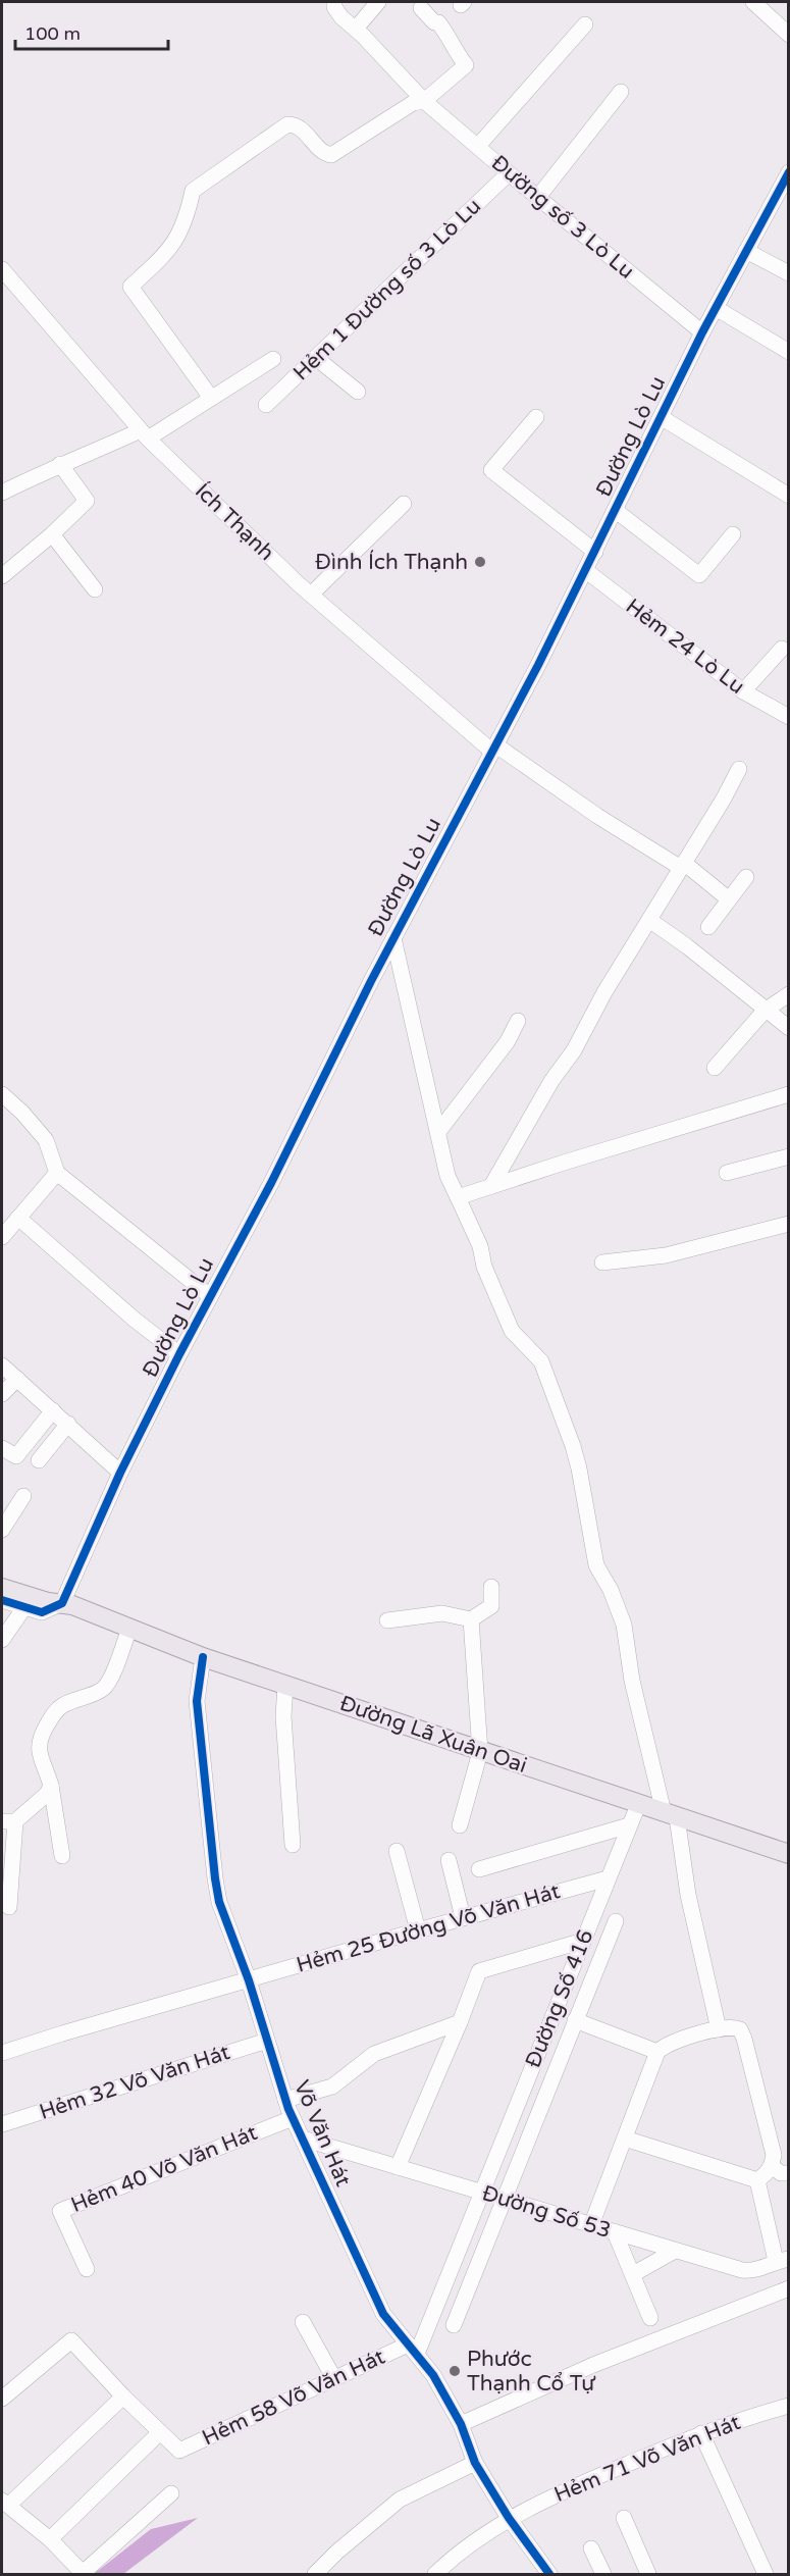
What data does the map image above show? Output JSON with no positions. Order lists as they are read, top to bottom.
{
  "streets": {
    "main road": ["Đường Lã Xuân Oai"],
    "street": [
      "Đường số 3 Lò Lu",
      "Hẻm 1 Đường số 3 Lò Lu",
      "Đường Lò Lu",
      "Ích Thạnh",
      "Hẻm 24 Lò Lu",
      "Hẻm 25 Đường Võ Văn Hát",
      "Đường Số 416",
      "Hẻm 32 Võ Văn Hát",
      "Võ Văn Hát",
      "Hẻm 40 Võ Văn Hát",
      "Đường Số 53",
      "Hẻm 58 Võ Văn Hát",
      "Hẻm 71 Võ Văn Hát"
    ]
  },
  "crossings": [
    ["Đường số 3 Lò Lu", "Hẻm 1 Đường số 3 Lò Lu"],
    ["Đường số 3 Lò Lu", "Đường Lò Lu"],
    ["Đường Lò Lu", "Ích Thạnh"],
    ["Đường Lò Lu", "Hẻm 24 Lò Lu"],
    ["Đường Lò Lu", "Đường Lã Xuân Oai"],
    ["Đường Lã Xuân Oai", "Đường Số 416"],
    ["Đường Lã Xuân Oai", "Võ Văn Hát"],
    ["Hẻm 25 Đường Võ Văn Hát", "Đường Số 416"],
    ["Hẻm 25 Đường Võ Văn Hát", "Võ Văn Hát"],
    ["Đường Số 416", "Võ Văn Hát"],
    ["Đường Số 416", "Đường Số 53"],
    ["Đường Số 416", "Hẻm 58 Võ Văn Hát"],
    ["Hẻm 32 Võ Văn Hát", "Võ Văn Hát"],
    ["Võ Văn Hát", "Hẻm 40 Võ Văn Hát"],
    ["Võ Văn Hát", "Đường Số 53"],
    ["Võ Văn Hát", "Hẻm 58 Võ Văn Hát"],
    ["Võ Văn Hát", "Hẻm 71 Võ Văn Hát"]
  ],
  "places": ["Đình Ích Thạnh", "Phước Thạnh Cổ Tự"],
  "scale_bar": "100 m"
}
